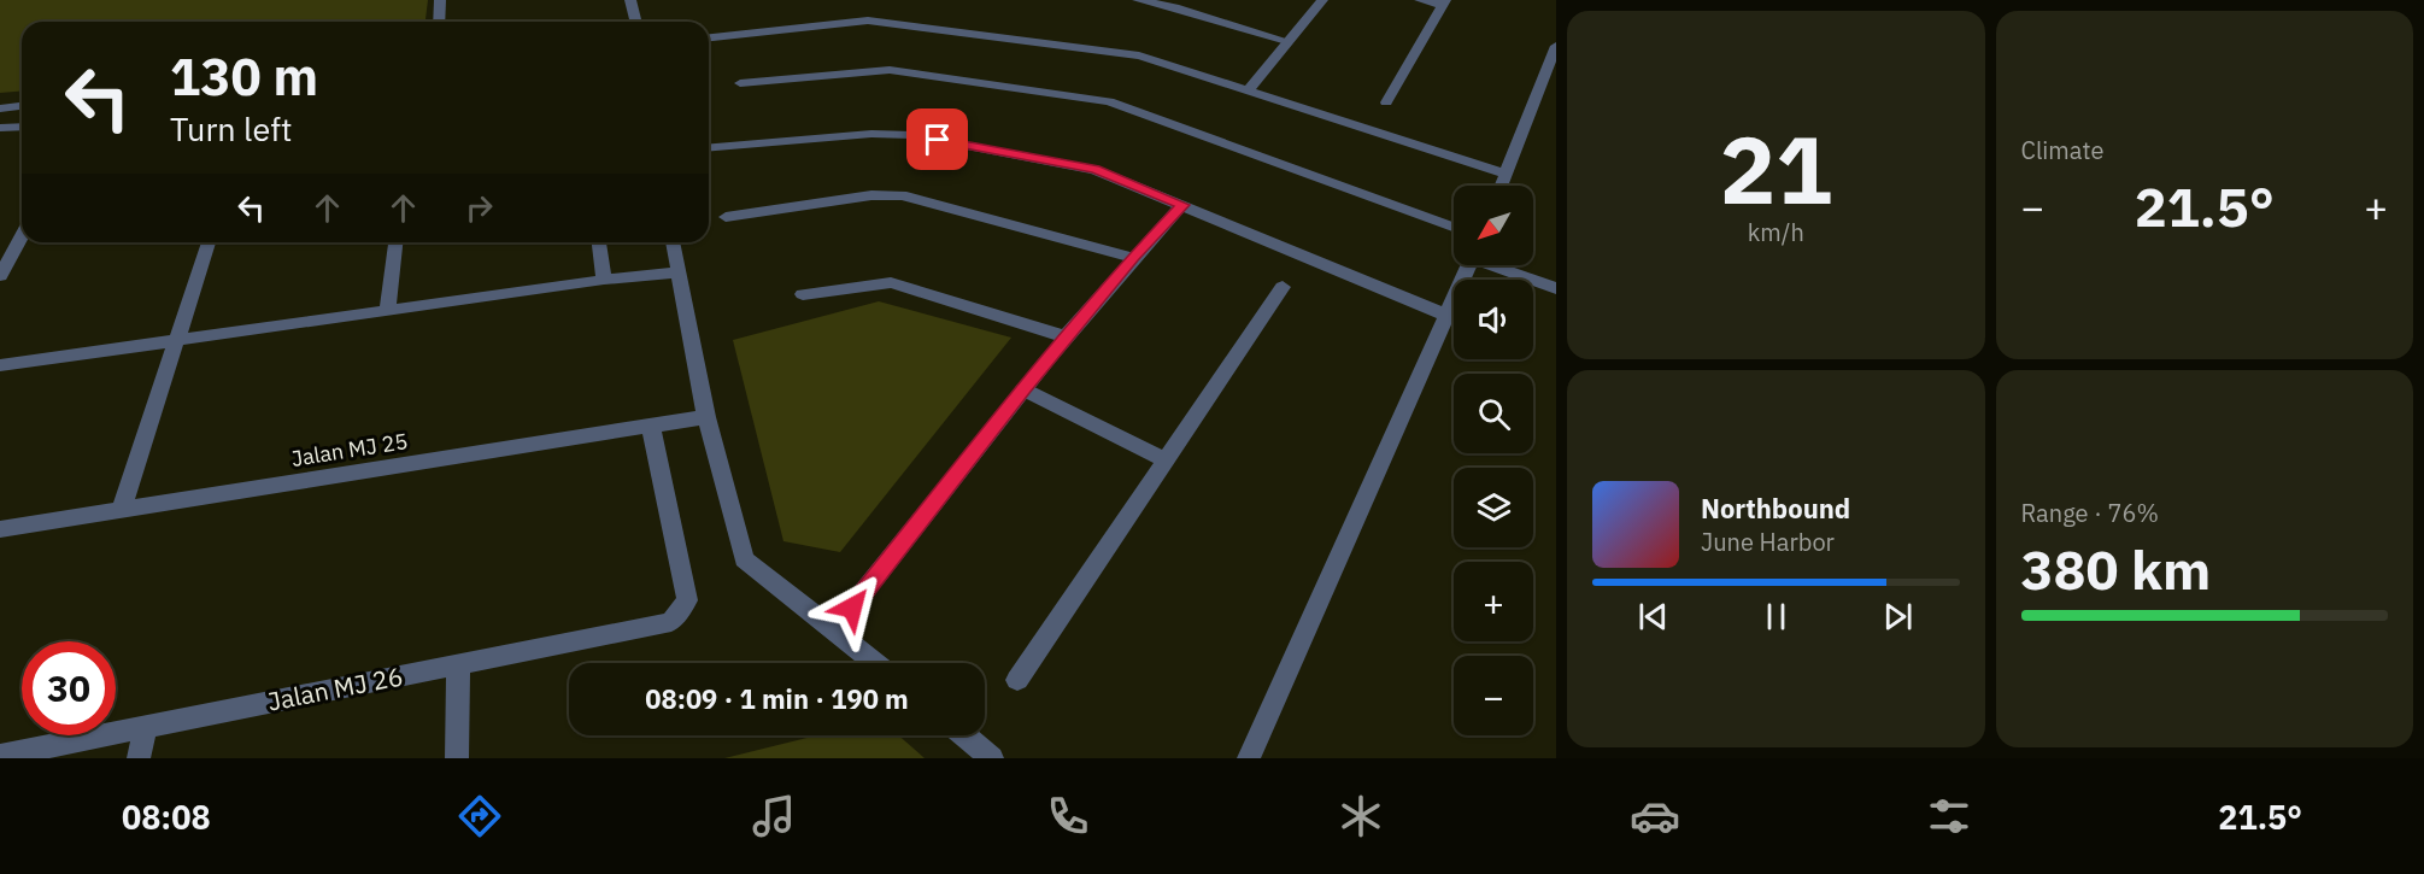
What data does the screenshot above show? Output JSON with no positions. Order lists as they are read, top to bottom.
{
  "streets": {
    "street": ["Jalan MJ 25", "Jalan MJ 26"]
  },
  "crossings": [
    ["Jalan MJ 25", "Jalan MJ 26"]
  ],
  "north": "bottom left",
  "page": {
    "tile": [
      ["21", "km/h"],
      "Climate",
      ["Range · 76%", "380 km"]
    ],
    "turn": ["130 m", "Turn left"],
    "heat": ["−", "21.5°", "+"],
    "map_buttons": ["+", "−"],
    "song": ["Northbound", "June Harbor"],
    "limit": "30",
    "trip": "08:09 · 1 min · 190 m",
    "tabs": ["08:08", "21.5°"]
  }
}
